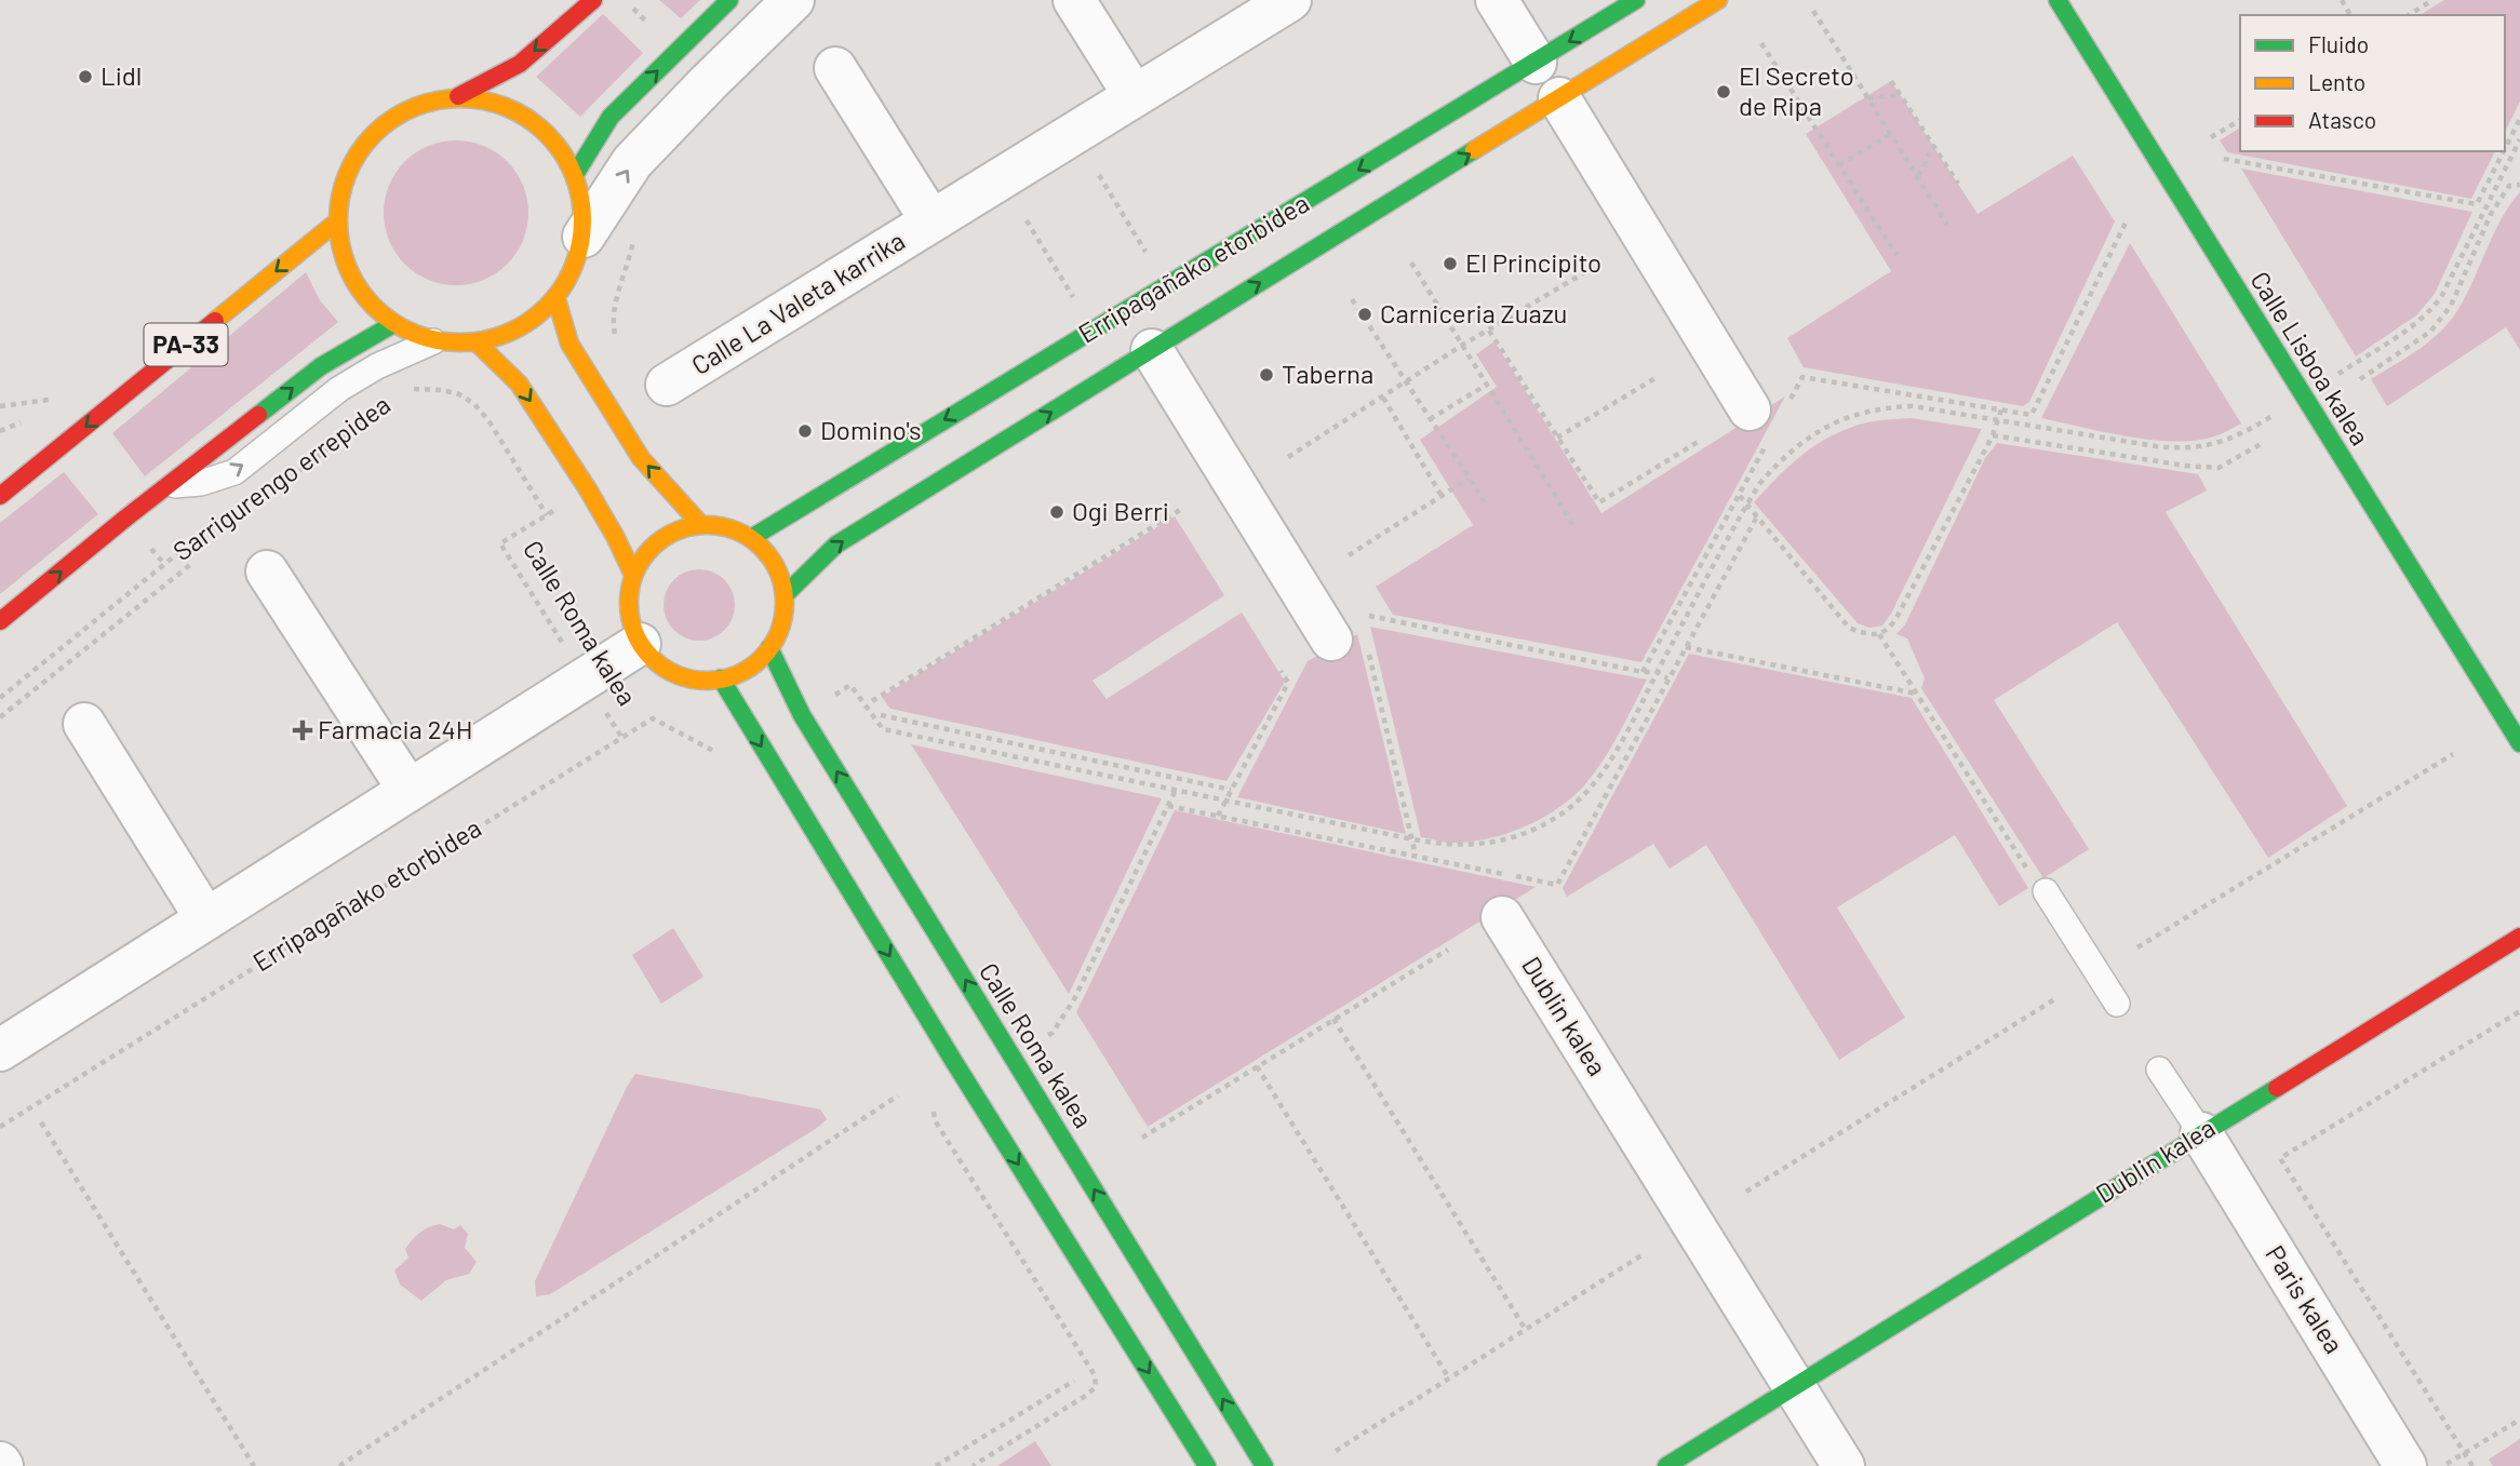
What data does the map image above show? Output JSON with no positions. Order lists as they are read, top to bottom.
{
  "streets": {
    "main road": [
      "Erripagañako etorbidea",
      "PA-33",
      "Calle Lisboa kalea",
      "Calle Roma kalea",
      "Dublin kalea"
    ],
    "street": ["Calle La Valeta karrika", "Paris kalea"],
    "path": ["Sarrigurengo errepidea"]
  },
  "crossings": [
    ["Erripagañako etorbidea", "Calle Roma kalea"],
    ["Sarrigurengo errepidea", "Calle Roma kalea"],
    ["Dublin kalea", "Paris kalea"]
  ],
  "one_way": ["Calle Roma kalea"],
  "places": {
    "other": [
      "Lidl",
      "El Secreto de Ripa",
      "El Principito",
      "Carniceria Zuazu",
      "Taberna",
      "Domino's",
      "Ogi Berri"
    ],
    "health": ["Farmacia 24H"]
  },
  "legend": ["Fluido", "Lento", "Atasco"]
}
